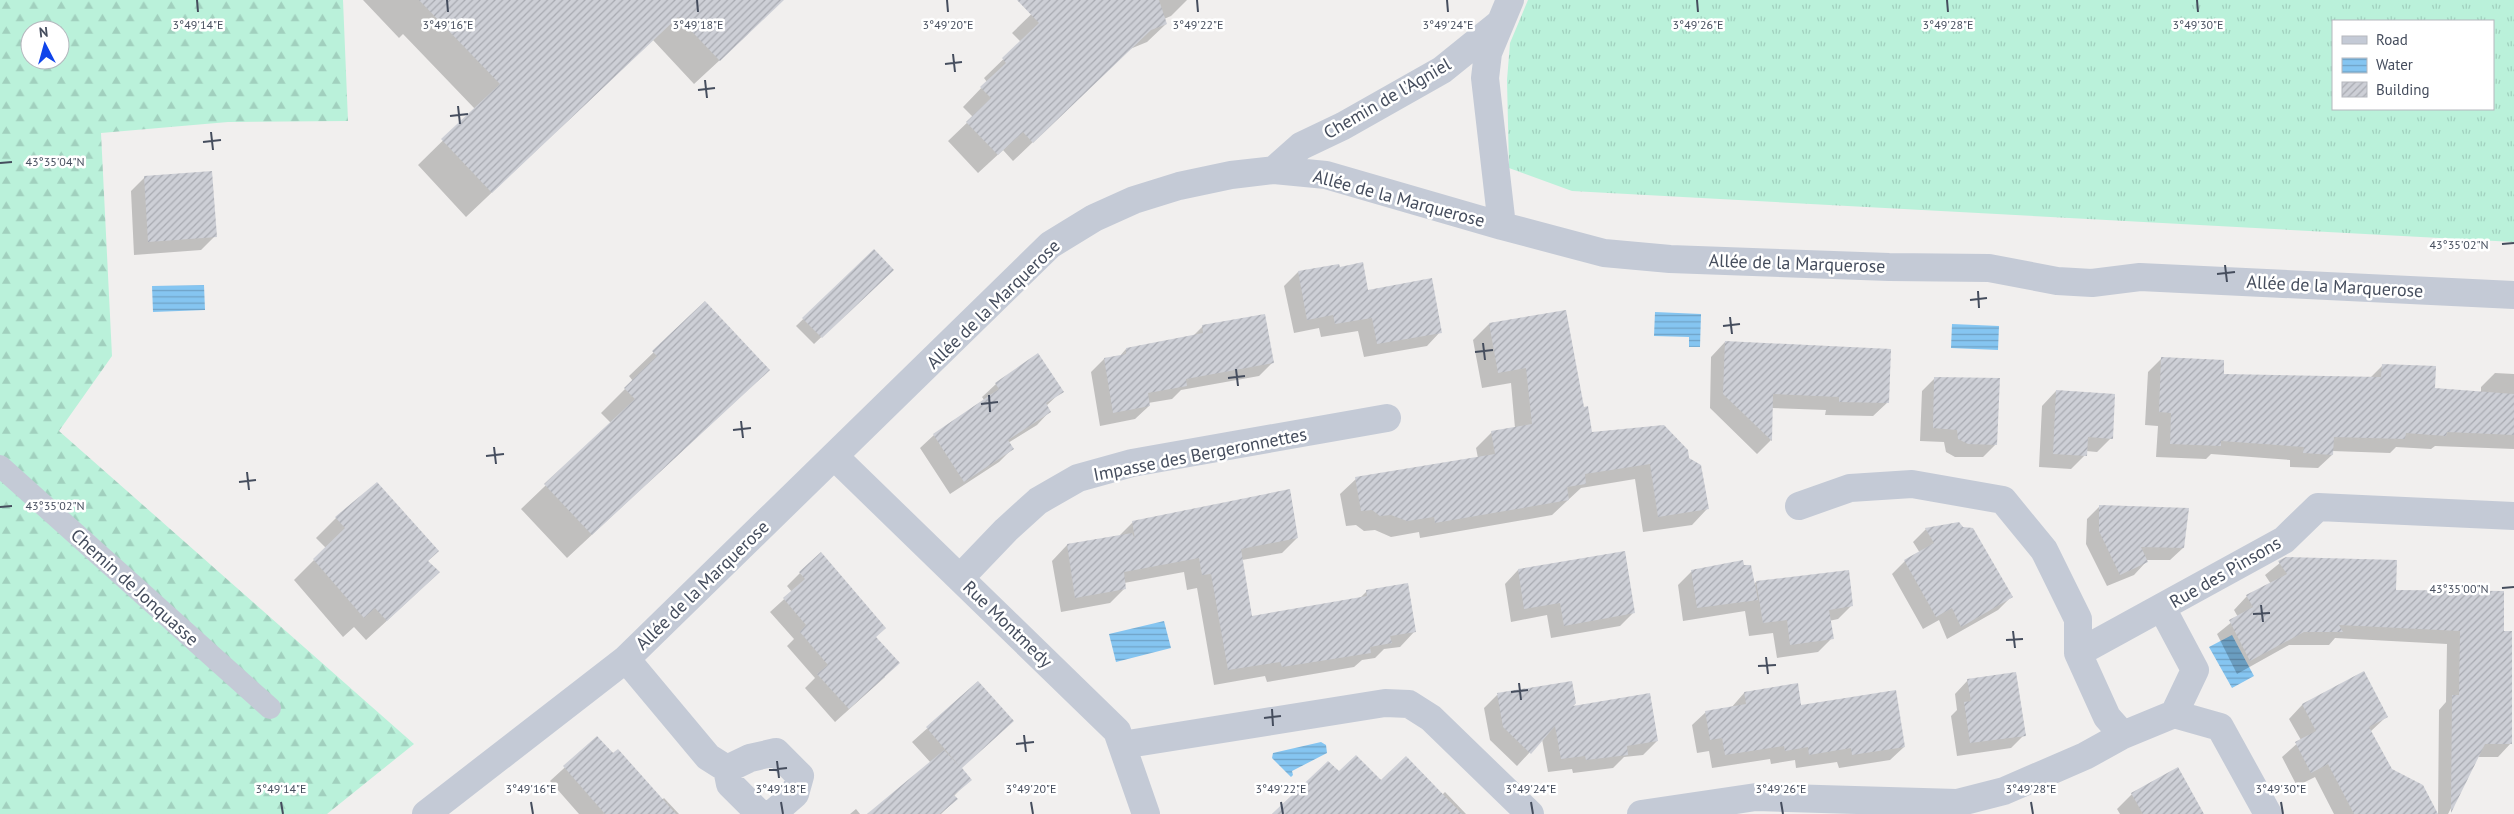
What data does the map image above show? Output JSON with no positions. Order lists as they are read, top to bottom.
{
  "streets": {
    "street": [
      "Chemin de l'Agniel",
      "Allée de la Marquerose",
      "Impasse des Bergeronnettes",
      "Rue des Pinsons",
      "Rue Montmedy"
    ],
    "lane": ["Chemin de Jonquasse"]
  },
  "crossings": [
    ["Chemin de l'Agniel", "Allée de la Marquerose"],
    ["Allée de la Marquerose", "Rue Montmedy"],
    ["Impasse des Bergeronnettes", "Rue Montmedy"]
  ],
  "legend": ["Road", "Water", "Building"],
  "north": "top",
  "coordinates": [
    "3°49'14\"E",
    "3°49'16\"E",
    "3°49'18\"E",
    "3°49'20\"E",
    "3°49'22\"E",
    "3°49'24\"E",
    "3°49'26\"E",
    "3°49'28\"E",
    "3°49'30\"E",
    "43°35'04\"N",
    "43°35'02\"N",
    "43°35'00\"N"
  ]
}
